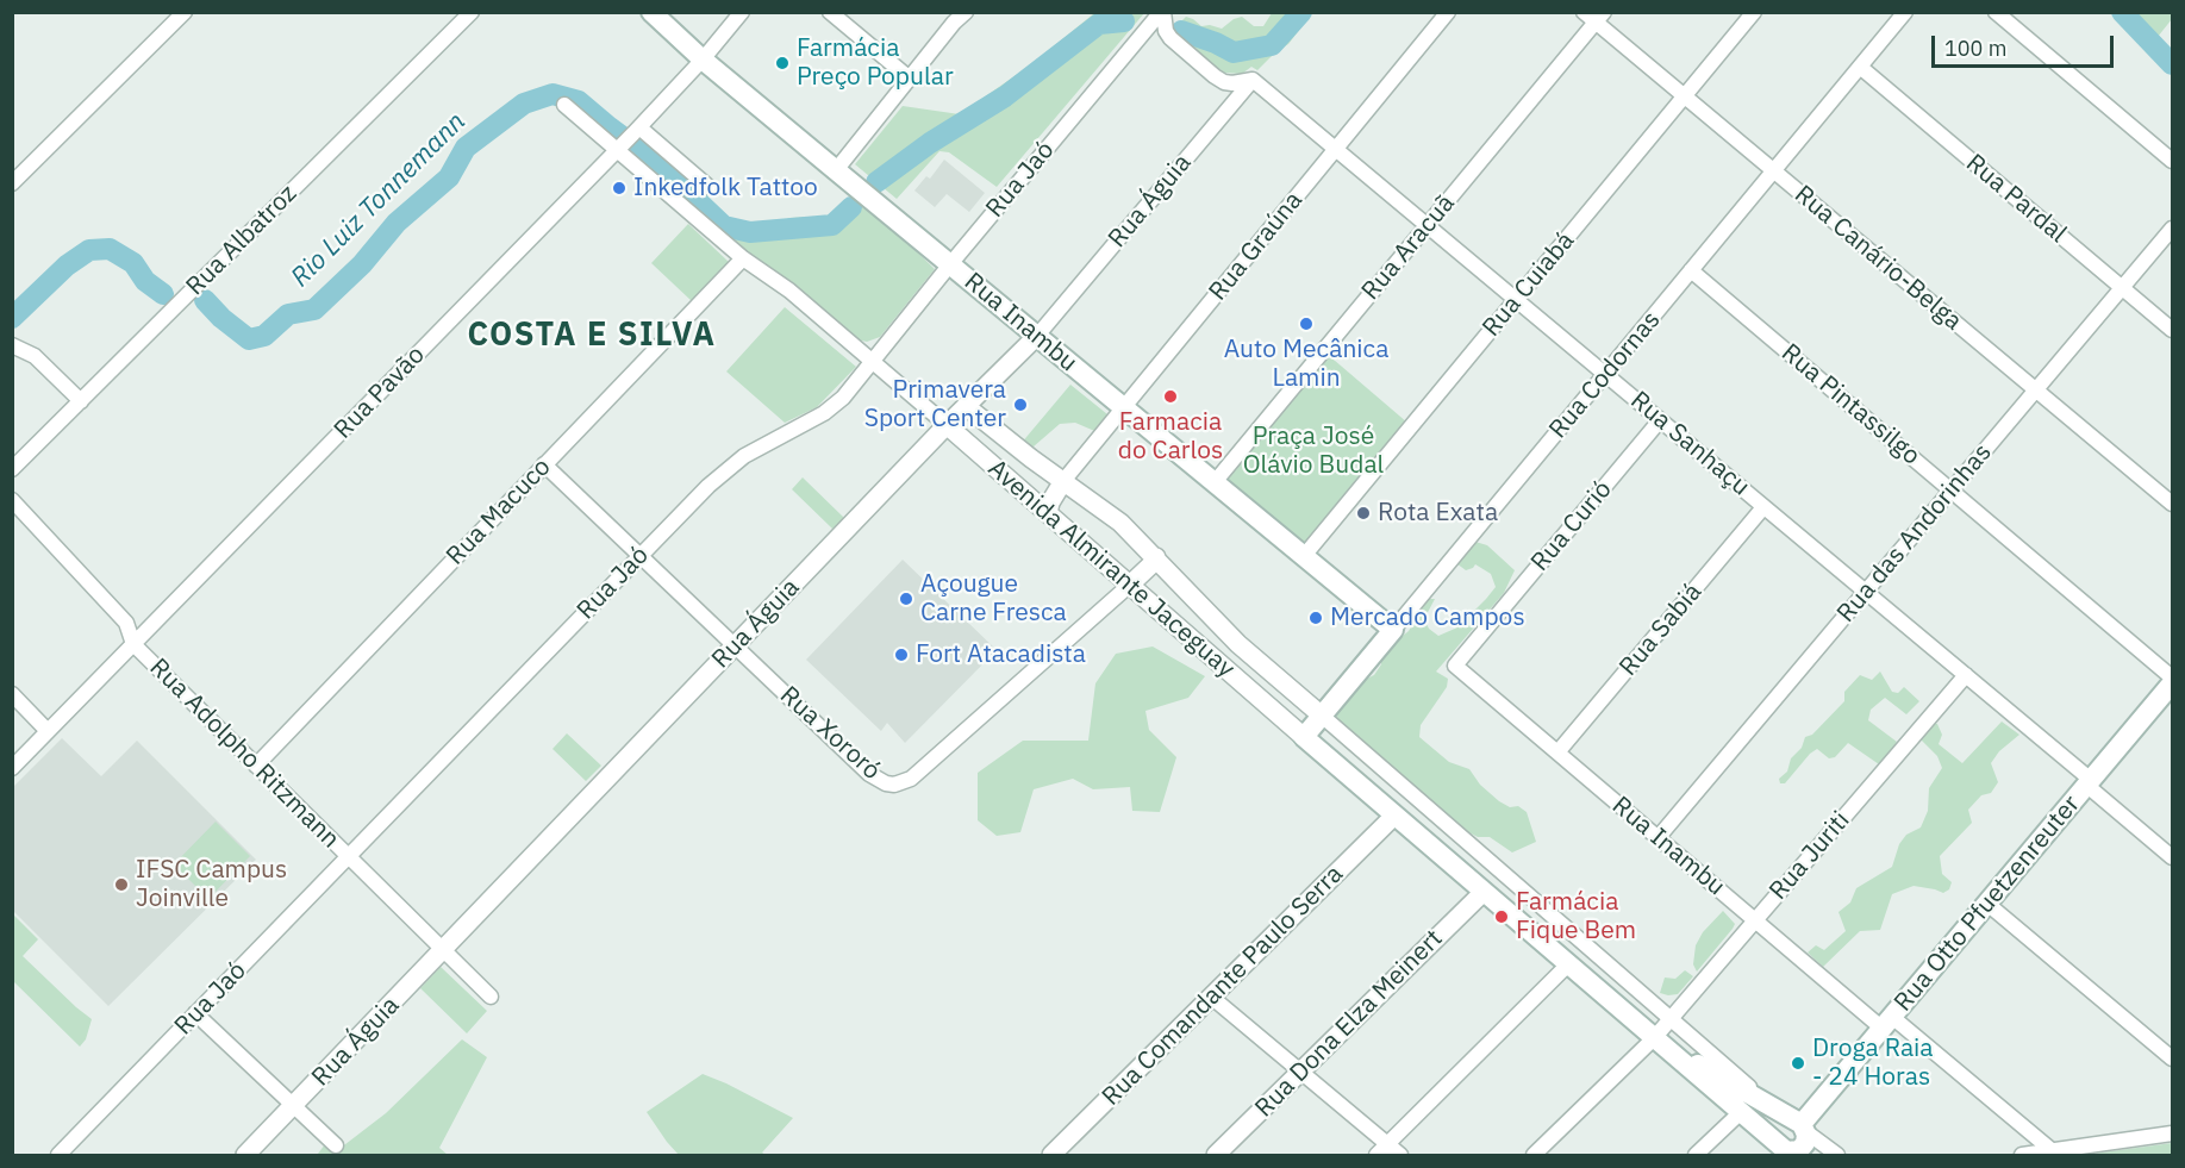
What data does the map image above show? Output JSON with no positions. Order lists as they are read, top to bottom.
{
  "streets": {
    "main road": [
      "Rua Inambu",
      "Rua Codornas",
      "Avenida Almirante Jaceguay",
      "Rua Otto Pfuetzenreuter"
    ],
    "street": [
      "Rua Jaó",
      "Rua Pardal",
      "Rua Águia",
      "Rua Albatroz",
      "Rua Graúna",
      "Rua Aracuã",
      "Rua Canário-Belga",
      "Rua Cuiabá",
      "Rua Pavão",
      "Rua Pintassilgo",
      "Rua Sanhaçu",
      "Rua Macuco",
      "Rua Curió",
      "Rua das Andorinhas",
      "Rua Sabiá",
      "Rua Xororó",
      "Rua Adolpho Ritzmann",
      "Rua Juriti",
      "Rua Comandante Paulo Serra",
      "Rua Dona Elza Meinert"
    ]
  },
  "crossings": [
    ["Rua Jaó", "Rua Inambu"],
    ["Rua Jaó", "Avenida Almirante Jaceguay"],
    ["Rua Jaó", "Rua Xororó"],
    ["Rua Jaó", "Rua Adolpho Ritzmann"],
    ["Rua Pardal", "Rua Codornas"],
    ["Rua Pardal", "Rua das Andorinhas"],
    ["Rua Águia", "Rua Inambu"],
    ["Rua Águia", "Rua Sanhaçu"],
    ["Rua Águia", "Avenida Almirante Jaceguay"],
    ["Rua Águia", "Rua Xororó"],
    ["Rua Águia", "Rua Adolpho Ritzmann"],
    ["Rua Graúna", "Rua Inambu"],
    ["Rua Graúna", "Rua Sanhaçu"],
    ["Rua Graúna", "Avenida Almirante Jaceguay"],
    ["Rua Aracuã", "Rua Canário-Belga"],
    ["Rua Aracuã", "Rua Inambu"],
    ["Rua Aracuã", "Rua Sanhaçu"],
    ["Rua Canário-Belga", "Rua Cuiabá"],
    ["Rua Canário-Belga", "Rua Codornas"],
    ["Rua Canário-Belga", "Rua das Andorinhas"],
    ["Rua Cuiabá", "Rua Inambu"],
    ["Rua Cuiabá", "Rua Sanhaçu"],
    ["Rua Inambu", "Rua Codornas"],
    ["Rua Inambu", "Rua Pavão"],
    ["Rua Inambu", "Rua Curió"],
    ["Rua Inambu", "Rua das Andorinhas"],
    ["Rua Inambu", "Rua Sabiá"],
    ["Rua Inambu", "Rua Juriti"],
    ["Rua Inambu", "Rua Otto Pfuetzenreuter"],
    ["Rua Codornas", "Rua Pintassilgo"],
    ["Rua Codornas", "Rua Sanhaçu"],
    ["Rua Codornas", "Avenida Almirante Jaceguay"],
    ["Rua Pavão", "Avenida Almirante Jaceguay"],
    ["Rua Pavão", "Rua Adolpho Ritzmann"],
    ["Rua Pintassilgo", "Rua das Andorinhas"],
    ["Rua Sanhaçu", "Rua Curió"],
    ["Rua Sanhaçu", "Rua das Andorinhas"],
    ["Rua Sanhaçu", "Rua Sabiá"],
    ["Rua Sanhaçu", "Rua Juriti"],
    ["Rua Sanhaçu", "Rua Otto Pfuetzenreuter"],
    ["Rua Macuco", "Avenida Almirante Jaceguay"],
    ["Rua Macuco", "Rua Xororó"],
    ["Rua Macuco", "Rua Adolpho Ritzmann"],
    ["Avenida Almirante Jaceguay", "Rua Xororó"],
    ["Avenida Almirante Jaceguay", "Rua Juriti"],
    ["Avenida Almirante Jaceguay", "Rua Otto Pfuetzenreuter"],
    ["Avenida Almirante Jaceguay", "Rua Comandante Paulo Serra"],
    ["Avenida Almirante Jaceguay", "Rua Dona Elza Meinert"]
  ],
  "districts": ["COSTA E SILVA"],
  "water": ["Rio Luiz Tonnemann"],
  "parks": ["Praça José Olávio Budal"],
  "places": [
    "Farmácia Preço Popular",
    "Inkedfolk Tattoo",
    "Auto Mecânica Lamin",
    "Farmacia do Carlos",
    "Primavera Sport Center",
    "Rota Exata",
    "Açougue Carne Fresca",
    "Mercado Campos",
    "Fort Atacadista",
    "IFSC Campus Joinville",
    "Farmácia Fique Bem",
    "Droga Raia - 24 Horas"
  ],
  "scale_bar": "100 m"
}
